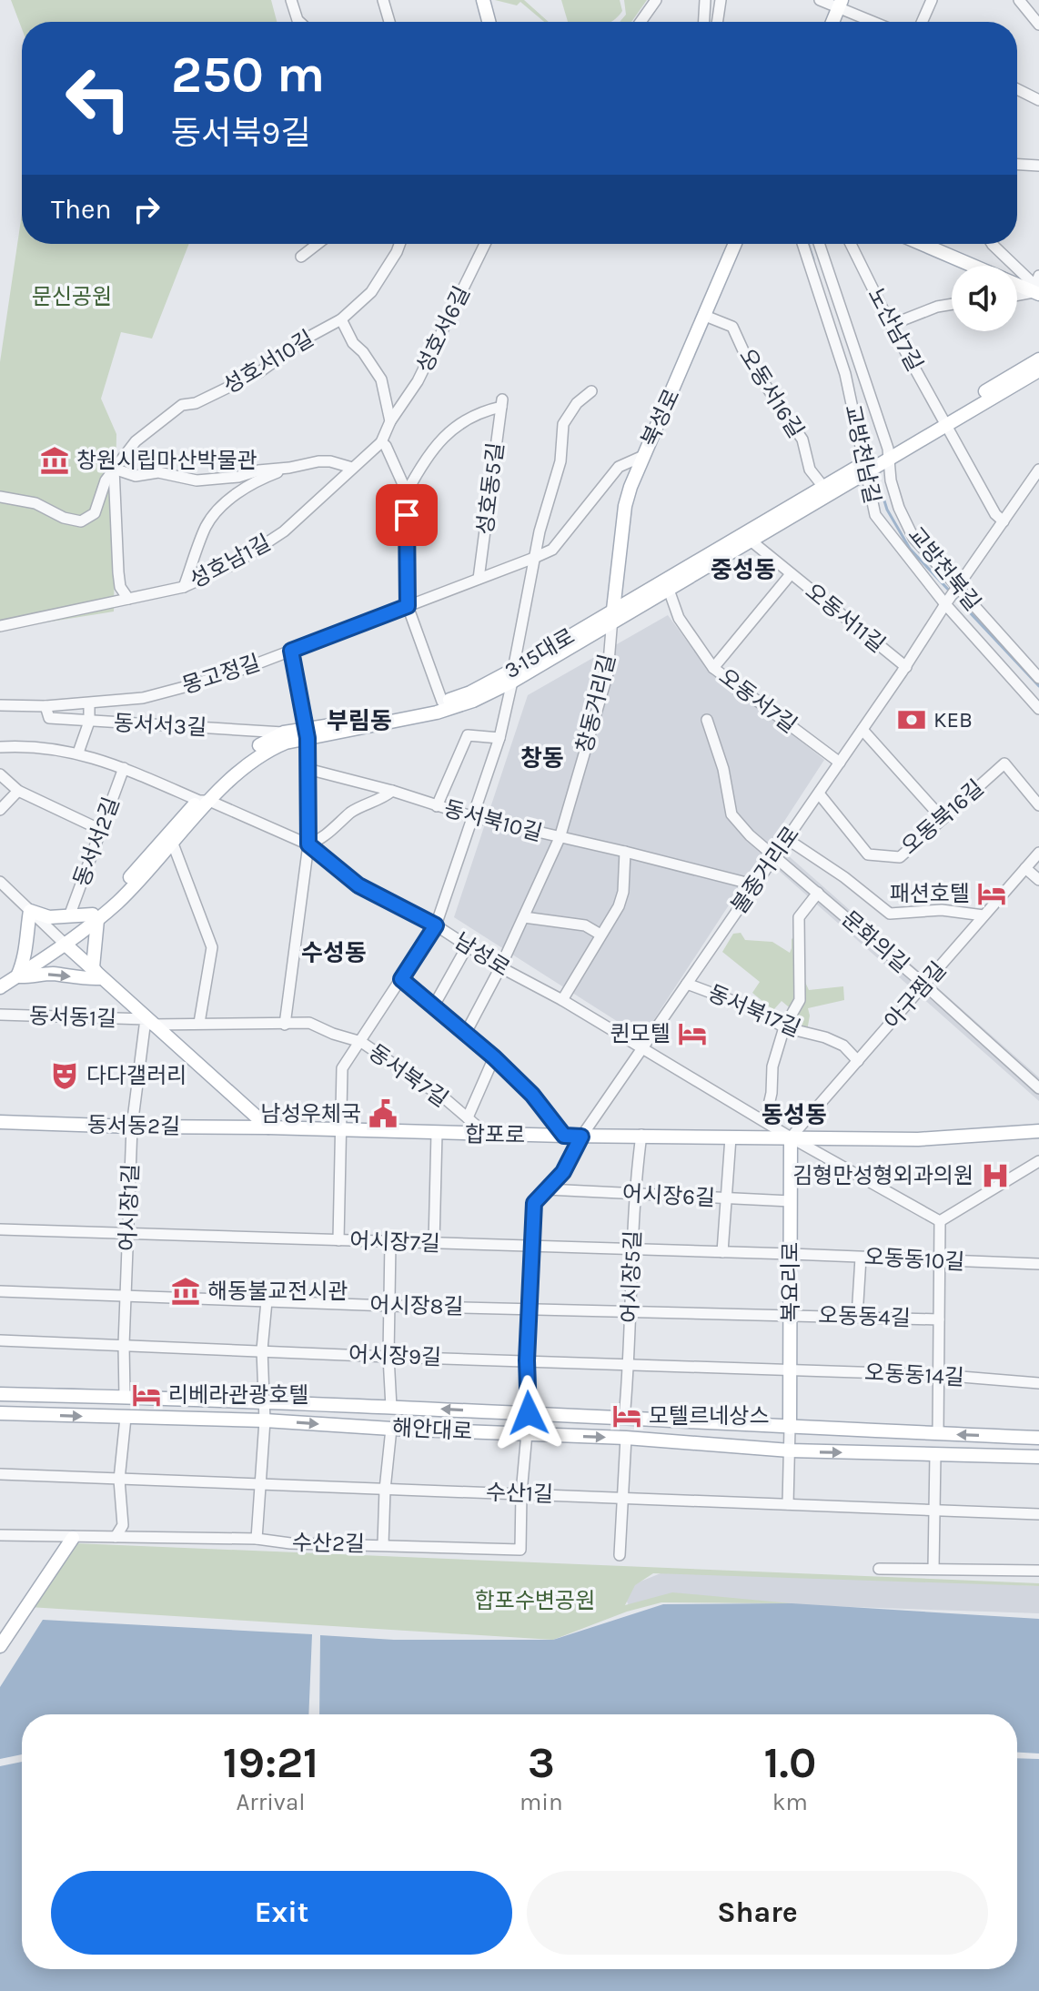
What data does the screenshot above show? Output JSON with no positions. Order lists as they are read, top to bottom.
{
  "streets": {
    "main road": [
      "북성로",
      "3·15대로",
      "동서동2길",
      "합포로",
      "복요리로",
      "해안대로"
    ],
    "street": [
      "성호서6길",
      "노산남7길",
      "성호서10길",
      "오동서16길",
      "교방천남길",
      "성호동5길",
      "성호남1길",
      "교방천북길",
      "오동서11길",
      "몽고정길",
      "오동서7길",
      "창동거리길",
      "동서서3길",
      "오동북16길",
      "동서북10길",
      "동서서2길",
      "불종거리로",
      "문화의길",
      "남성로",
      "아구찜길",
      "동서북17길",
      "동서동1길",
      "동서북7길",
      "어시장6길",
      "어시장1길",
      "어시장7길",
      "오동동10길",
      "어시장5길",
      "어시장8길",
      "오동동4길",
      "어시장9길",
      "오동동14길",
      "수산1길",
      "수산2길"
    ]
  },
  "crossings": [
    ["성호서6길", "성호남1길"],
    ["노산남7길", "3·15대로"],
    ["오동서16길", "북성로"],
    ["오동서16길", "3·15대로"],
    ["북성로", "3·15대로"],
    ["북성로", "몽고정길"],
    ["북성로", "창동거리길"],
    ["교방천남길", "3·15대로"],
    ["교방천남길", "불종거리로"],
    ["성호동5길", "몽고정길"],
    ["교방천북길", "3·15대로"],
    ["교방천북길", "불종거리로"],
    ["오동서11길", "3·15대로"],
    ["오동서11길", "불종거리로"],
    ["3·15대로", "오동서7길"],
    ["3·15대로", "창동거리길"],
    ["3·15대로", "동서서3길"],
    ["3·15대로", "남성로"],
    ["몽고정길", "동서서3길"],
    ["오동서7길", "불종거리로"],
    ["창동거리길", "동서북10길"],
    ["창동거리길", "남성로"],
    ["오동북16길", "불종거리로"],
    ["동서북10길", "불종거리로"],
    ["동서서2길", "남성로"],
    ["불종거리로", "문화의길"],
    ["불종거리로", "남성로"],
    ["불종거리로", "동서북17길"],
    ["불종거리로", "합포로"],
    ["불종거리로", "어시장6길"],
    ["불종거리로", "어시장7길"],
    ["불종거리로", "수산2길"],
    ["문화의길", "아구찜길"],
    ["남성로", "아구찜길"],
    ["남성로", "합포로"],
    ["남성로", "복요리로"],
    ["아구찜길", "동서북17길"],
    ["아구찜길", "합포로"],
    ["아구찜길", "복요리로"],
    ["동서동1길", "동서북7길"],
    ["동서동1길", "어시장1길"],
    ["동서북7길", "합포로"],
    ["동서북7길", "어시장1길"],
    ["동서동2길", "합포로"],
    ["동서동2길", "어시장1길"],
    ["합포로", "어시장5길"],
    ["합포로", "복요리로"],
    ["어시장6길", "어시장5길"],
    ["어시장6길", "복요리로"],
    ["어시장1길", "어시장7길"],
    ["어시장1길", "어시장8길"],
    ["어시장1길", "어시장9길"],
    ["어시장1길", "해안대로"],
    ["어시장7길", "오동동10길"],
    ["어시장7길", "어시장5길"],
    ["어시장7길", "복요리로"],
    ["어시장7길", "수산2길"],
    ["오동동10길", "복요리로"],
    ["어시장5길", "어시장8길"],
    ["어시장5길", "어시장9길"],
    ["어시장5길", "해안대로"],
    ["복요리로", "어시장8길"],
    ["복요리로", "오동동4길"],
    ["복요리로", "어시장9길"],
    ["복요리로", "오동동14길"],
    ["복요리로", "해안대로"],
    ["어시장8길", "오동동4길"],
    ["어시장8길", "수산2길"],
    ["어시장9길", "오동동14길"],
    ["어시장9길", "수산2길"],
    ["해안대로", "수산2길"],
    ["수산1길", "수산2길"]
  ],
  "districts": [
    "중성동",
    "부림동",
    "창동",
    "수성동",
    "동성동"
  ],
  "parks": ["문신공원", "합포수변공원"],
  "places": {
    "museum": ["창원시립마산박물관", "해동불교전시관"],
    "bank": ["KEB"],
    "hotel": [
      "패션호텔",
      "퀸모텔",
      "리베라관광호텔",
      "모텔르네상스"
    ],
    "theatre": ["다다갤러리"],
    "public building": ["남성우체국"],
    "hospital": ["김형만성형외과의원"]
  },
  "page": {
    "turn": ["250 m", "동서북9길"],
    "then": "Then",
    "eta": [
      "19:21",
      "Arrival",
      "3",
      "min",
      "1.0",
      "km"
    ],
    "buttons": ["Exit", "Share"]
  }
}
